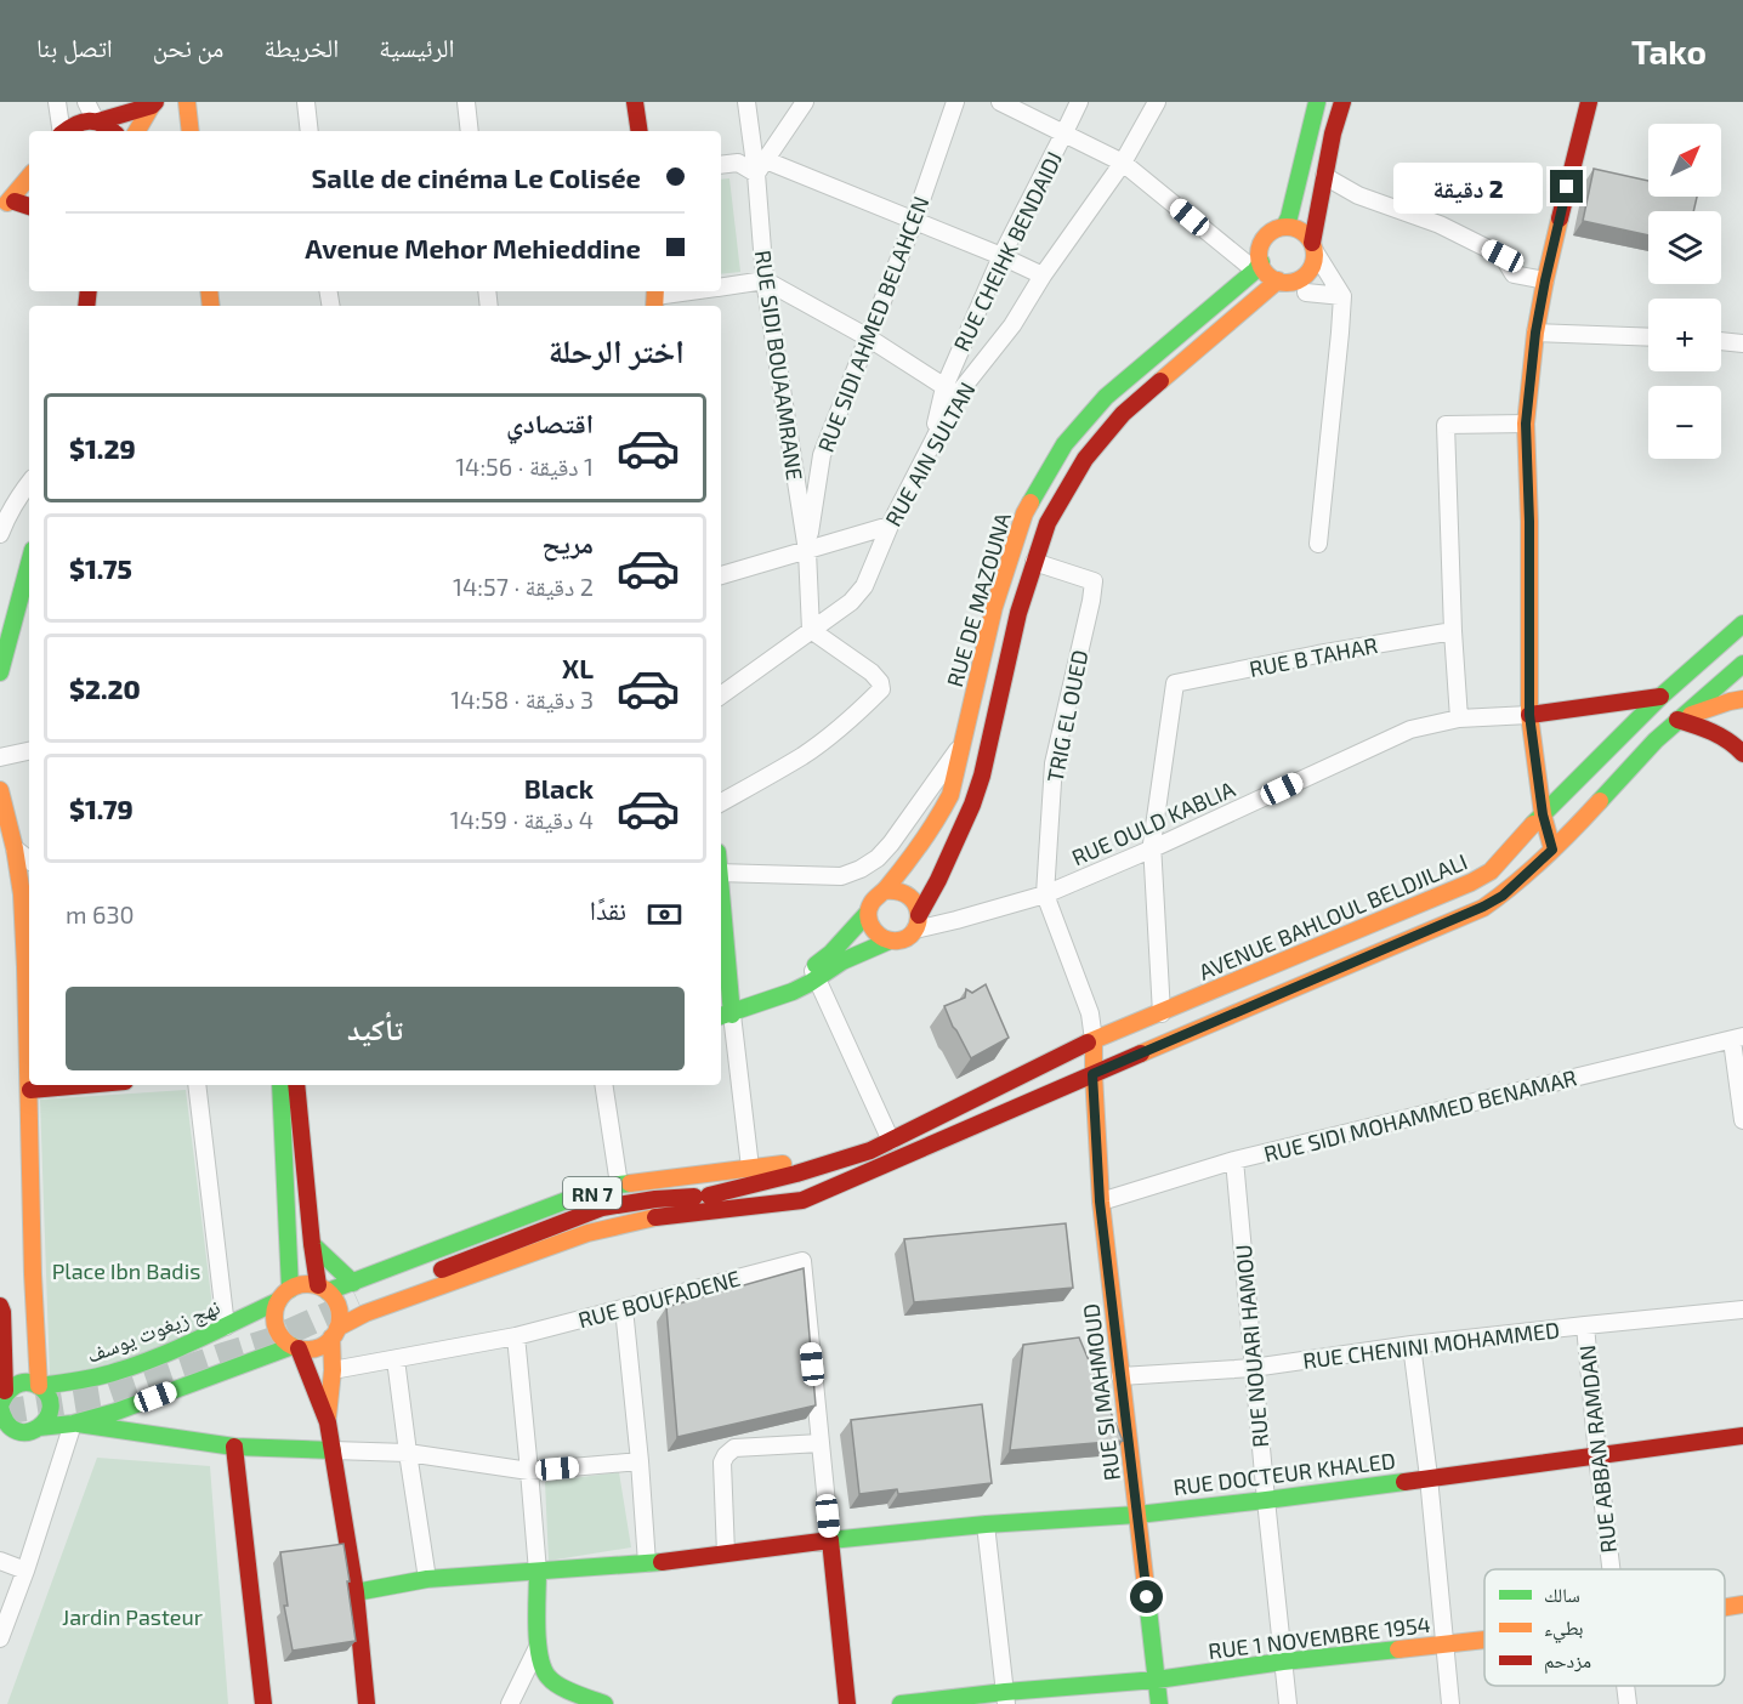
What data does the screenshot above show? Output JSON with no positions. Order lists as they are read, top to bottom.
{
  "streets": {
    "main road": [
      "RUE DE MAZOUNA",
      "AVENUE BAHLOUL BELDJILALI",
      "RN 7",
      "نهج زيغوت يوسف",
      "RUE SI MAHMOUD",
      "RUE DOCTEUR KHALED",
      "RUE 1 NOVEMBRE 1954"
    ],
    "street": [
      "RUE CHEIHK BENDAIDJ",
      "RUE SIDI AHMED BELAHCEN",
      "RUE SIDI BOUAAMRANE",
      "RUE AIN SULTAN",
      "RUE B TAHAR",
      "TRIG EL OUED",
      "RUE OULD KABLIA",
      "RUE SIDI MOHAMMED BENAMAR",
      "RUE BOUFADENE",
      "RUE CHENINI MOHAMMED",
      "RUE NOUARI HAMOU",
      "RUE ABBAN RAMDAN"
    ]
  },
  "crossings": [
    ["RUE CHEIHK BENDAIDJ", "RUE AIN SULTAN"],
    ["RUE SIDI AHMED BELAHCEN", "RUE SIDI BOUAAMRANE"],
    ["RUE SIDI BOUAAMRANE", "RUE AIN SULTAN"],
    ["RUE DE MAZOUNA", "TRIG EL OUED"],
    ["RUE DE MAZOUNA", "RUE OULD KABLIA"],
    ["RUE B TAHAR", "RUE OULD KABLIA"],
    ["TRIG EL OUED", "RUE OULD KABLIA"],
    ["AVENUE BAHLOUL BELDJILALI", "RN 7"],
    ["AVENUE BAHLOUL BELDJILALI", "نهج زيغوت يوسف"],
    ["AVENUE BAHLOUL BELDJILALI", "RUE SI MAHMOUD"],
    ["RUE SIDI MOHAMMED BENAMAR", "RUE NOUARI HAMOU"],
    ["RUE SIDI MOHAMMED BENAMAR", "RUE SI MAHMOUD"],
    ["RN 7", "نهج زيغوت يوسف"],
    ["RN 7", "RUE SI MAHMOUD"],
    ["RUE CHENINI MOHAMMED", "RUE NOUARI HAMOU"],
    ["RUE CHENINI MOHAMMED", "RUE SI MAHMOUD"],
    ["RUE CHENINI MOHAMMED", "RUE ABBAN RAMDAN"],
    ["RUE NOUARI HAMOU", "RUE DOCTEUR KHALED"],
    ["RUE NOUARI HAMOU", "RUE 1 NOVEMBRE 1954"],
    ["RUE SI MAHMOUD", "RUE DOCTEUR KHALED"],
    ["RUE SI MAHMOUD", "RUE 1 NOVEMBRE 1954"],
    ["RUE ABBAN RAMDAN", "RUE DOCTEUR KHALED"]
  ],
  "parks": ["Place Ibn Badis", "Jardin Pasteur"],
  "legend": ["سالك", "بطيء", "مزدحم"],
  "north": "top right",
  "page": {
    "header": "Tako",
    "nav": [
      "الرئيسية",
      "الخريطة",
      "من نحن",
      "اتصل بنا"
    ],
    "map_buttons": ["+", "−"],
    "banner": ["Salle de cinéma Le Colisée", "Avenue Mehor Mehieddine"],
    "bubble": "2 دقيقة",
    "heading": "اختر الرحلة",
    "list": [
      {
        "name": "اقتصادي",
        "note": "1 دقيقة · 14:56",
        "value": "$1.29"
      },
      {
        "name": "مريح",
        "note": "2 دقيقة · 14:57",
        "value": "$1.75"
      },
      {
        "name": "XL",
        "note": "3 دقيقة · 14:58",
        "value": "$2.20"
      },
      {
        "name": "Black",
        "note": "4 دقيقة · 14:59",
        "value": "$1.79"
      }
    ],
    "pay": ["نقدًا", "630 m"],
    "buttons": "تأكيد"
  }
}
